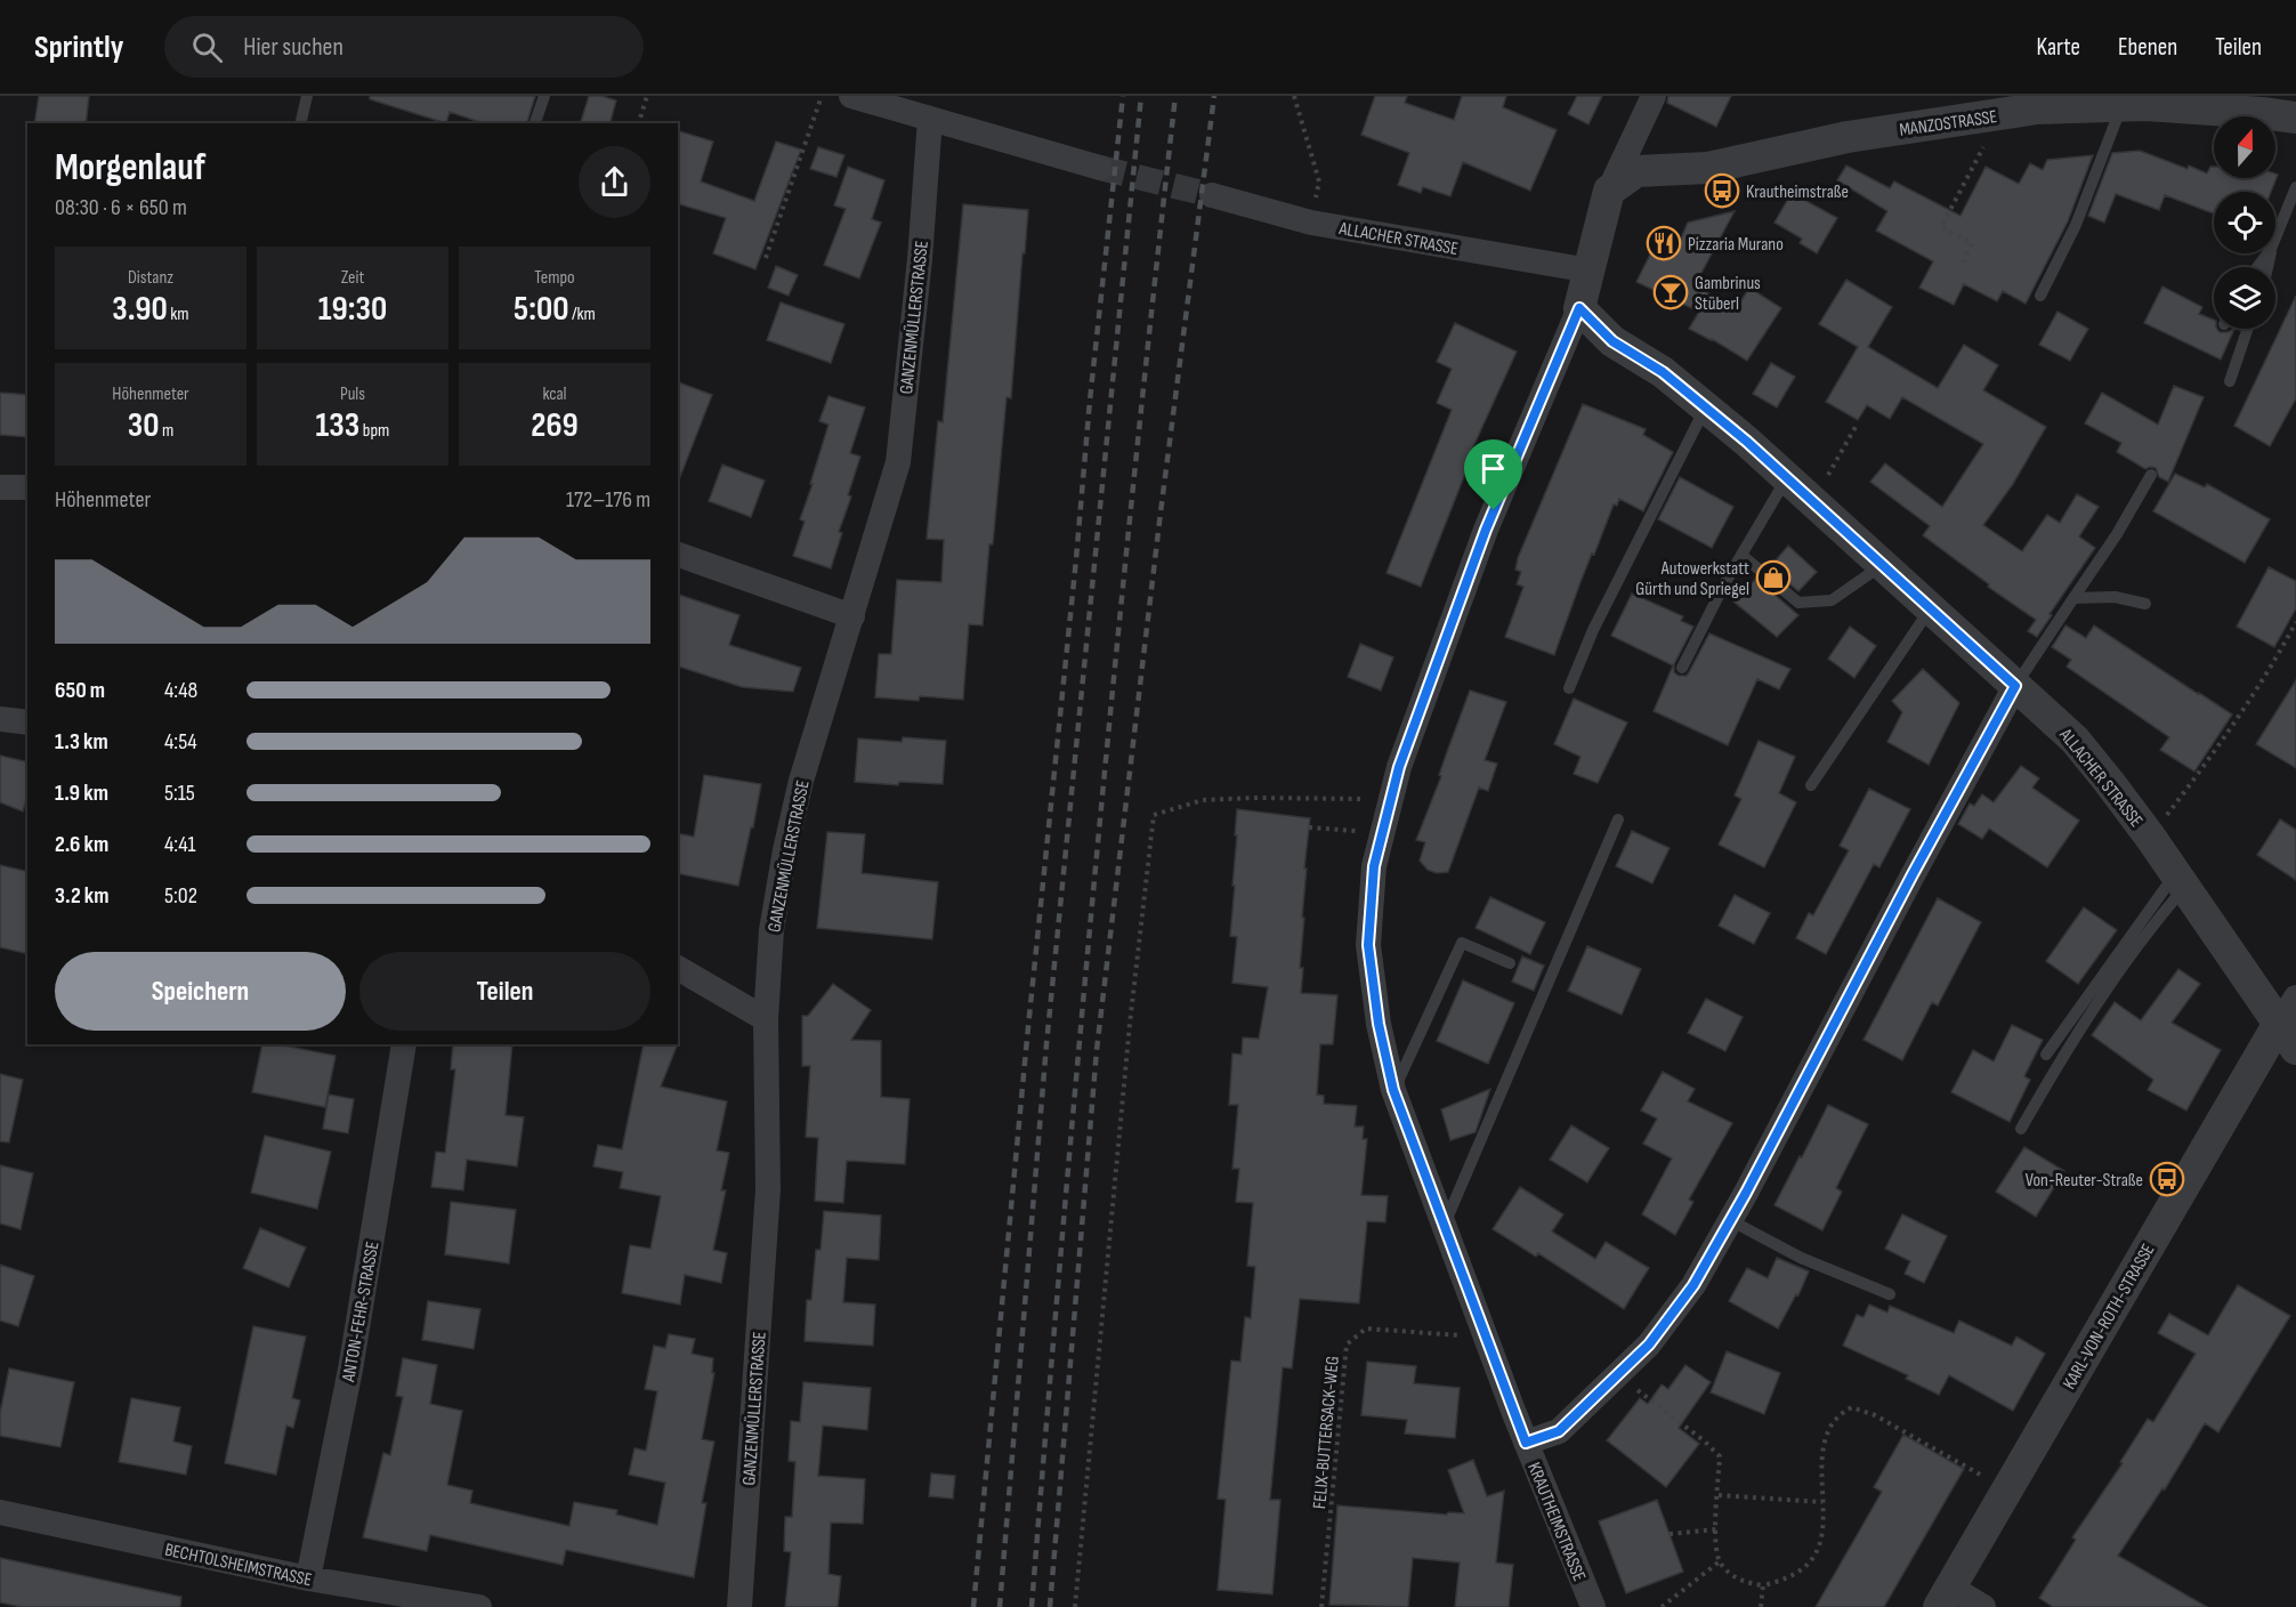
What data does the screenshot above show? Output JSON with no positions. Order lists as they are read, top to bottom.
{
  "streets": {
    "street": [
      "MANZOSTRASSE",
      "ALLACHER STRASSE",
      "GANZENMÜLLERSTRASSE",
      "ANTON-FEHR-STRASSE",
      "KARL-VON-ROTH-STRASSE",
      "KRAUTHEIMSTRASSE",
      "BECHTOLSHEIMSTRASSE"
    ],
    "path": ["FELIX-BUTTERSACK-WEG"]
  },
  "crossings": [
    ["ALLACHER STRASSE", "KARL-VON-ROTH-STRASSE"],
    ["ALLACHER STRASSE", "KRAUTHEIMSTRASSE"],
    ["ANTON-FEHR-STRASSE", "BECHTOLSHEIMSTRASSE"]
  ],
  "places": {
    "bus stop": ["Krautheimstraße", "Von-Reuter-Straße"],
    "restaurant": ["Pizzaria Murano"],
    "bar": ["Gambrinus Stüberl"],
    "shop": ["Autowerkstatt Gürth und Spriegel"]
  },
  "north": "top",
  "page": {
    "header": "Sprintly",
    "search": "Hier suchen",
    "nav": ["Karte", "Ebenen", "Teilen"],
    "heading": ["Morgenlauf", "08:30 · 6 × 650 m"],
    "stats": [
      ["Distanz", "3.90 km"],
      ["Zeit", "19:30"],
      ["Tempo", "5:00 /km"],
      ["Höhenmeter", "30 m"],
      ["Puls", "133 bpm"],
      ["kcal", "269"]
    ],
    "chart": ["Höhenmeter", "172–176 m"],
    "list": [
      {
        "name": "650 m",
        "note": "4:48"
      },
      {
        "name": "1.3 km",
        "note": "4:54"
      },
      {
        "name": "1.9 km",
        "note": "5:15"
      },
      {
        "name": "2.6 km",
        "note": "4:41"
      },
      {
        "name": "3.2 km",
        "note": "5:02"
      }
    ],
    "buttons": ["Speichern", "Teilen"]
  }
}
